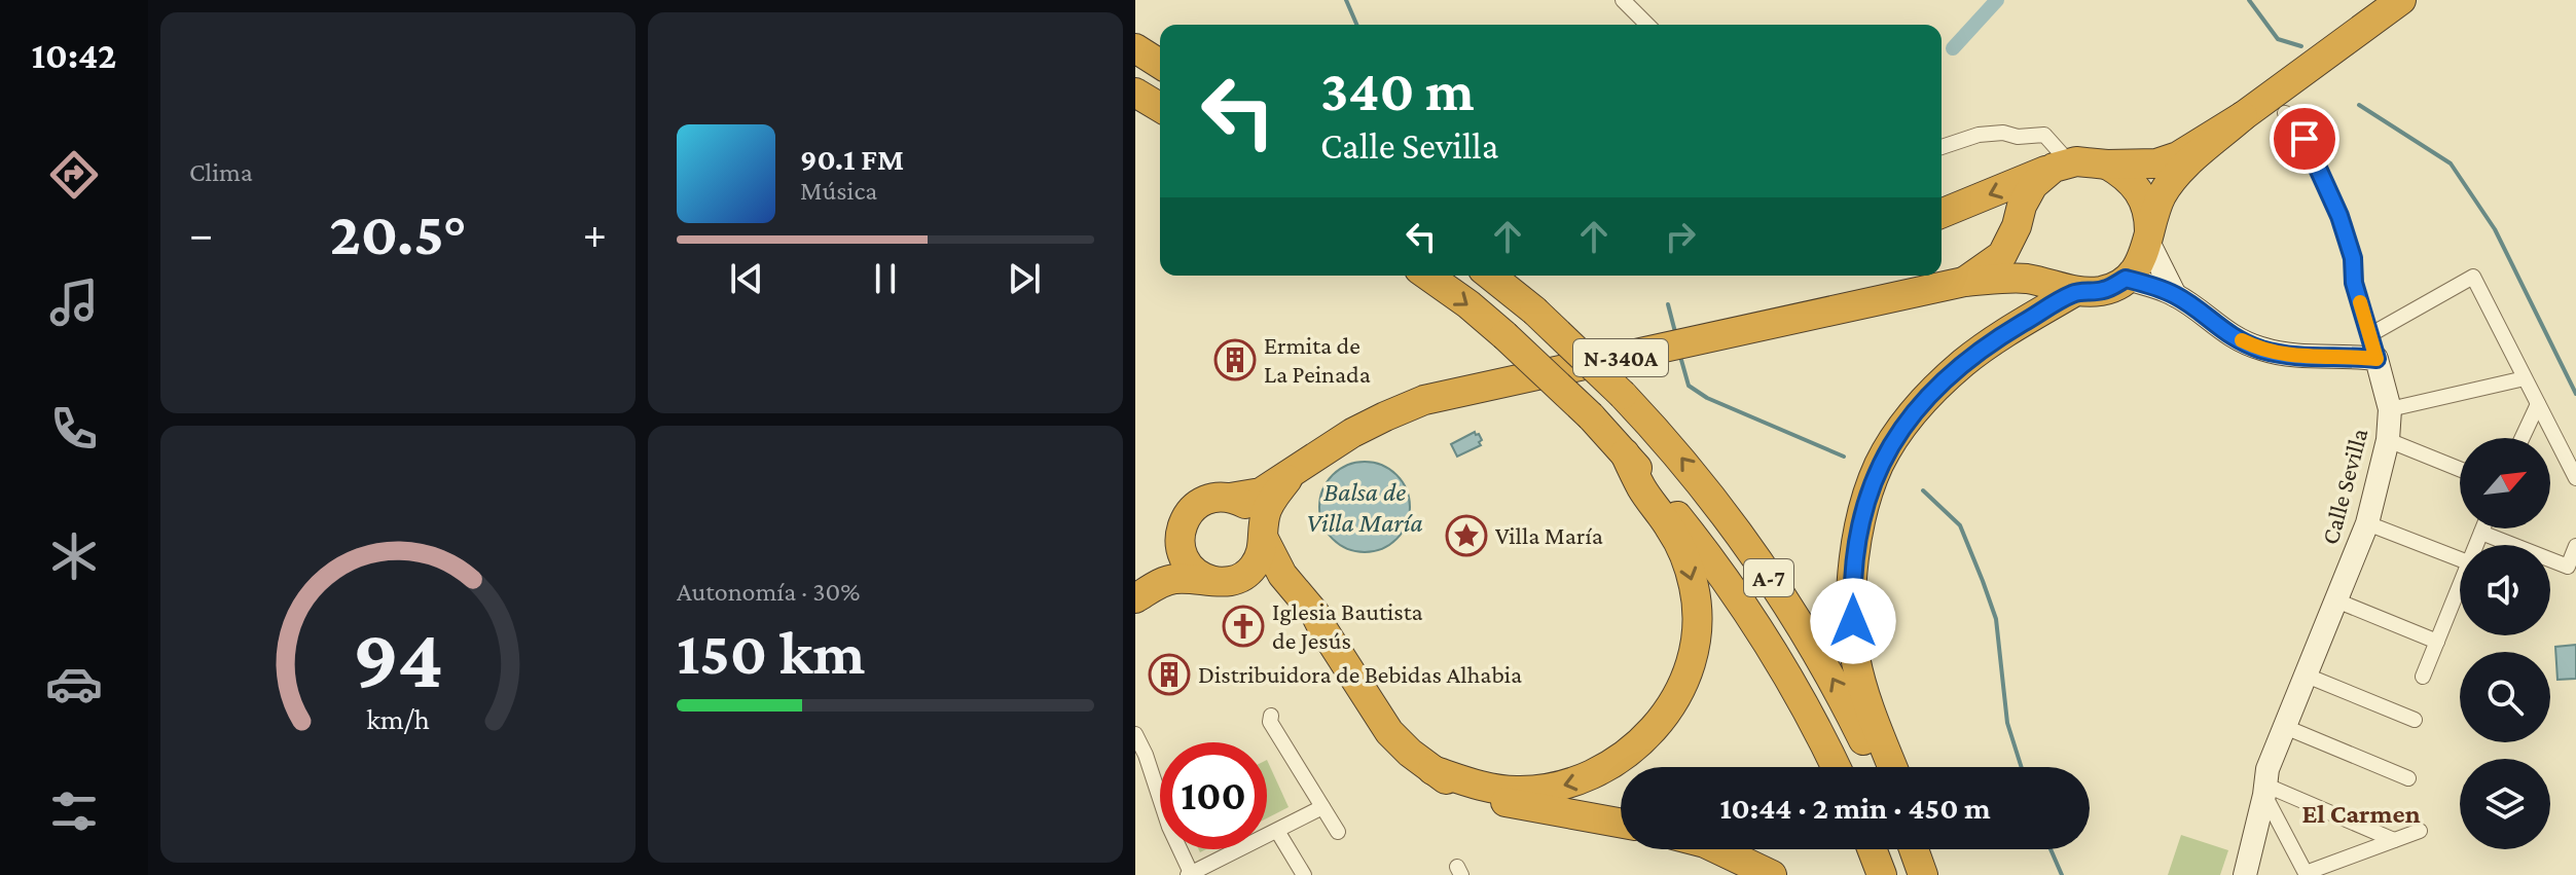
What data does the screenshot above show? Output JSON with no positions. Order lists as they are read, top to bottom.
{
  "streets": {
    "highway": ["N-340A", "A-7"],
    "street": ["Calle Sevilla"]
  },
  "districts": ["El Carmen"],
  "water": ["Balsa de Villa María"],
  "places": {
    "building": ["Ermita de La Peinada", "Distribuidora de Bebidas Alhabia"],
    "place": ["Villa María"],
    "church": ["Iglesia Bautista de Jesús"]
  },
  "north": "top right",
  "page": {
    "tabs": "10:42",
    "tile": [
      "Clima",
      ["Autonomía · 30%", "150 km"]
    ],
    "turn": ["340 m", "Calle Sevilla"],
    "song": ["90.1 FM", "Música"],
    "heat": ["−", "20.5°", "+"],
    "limit": "100",
    "trip": "10:44 · 2 min · 450 m",
    "gauge": ["94", "km/h"]
  }
}
